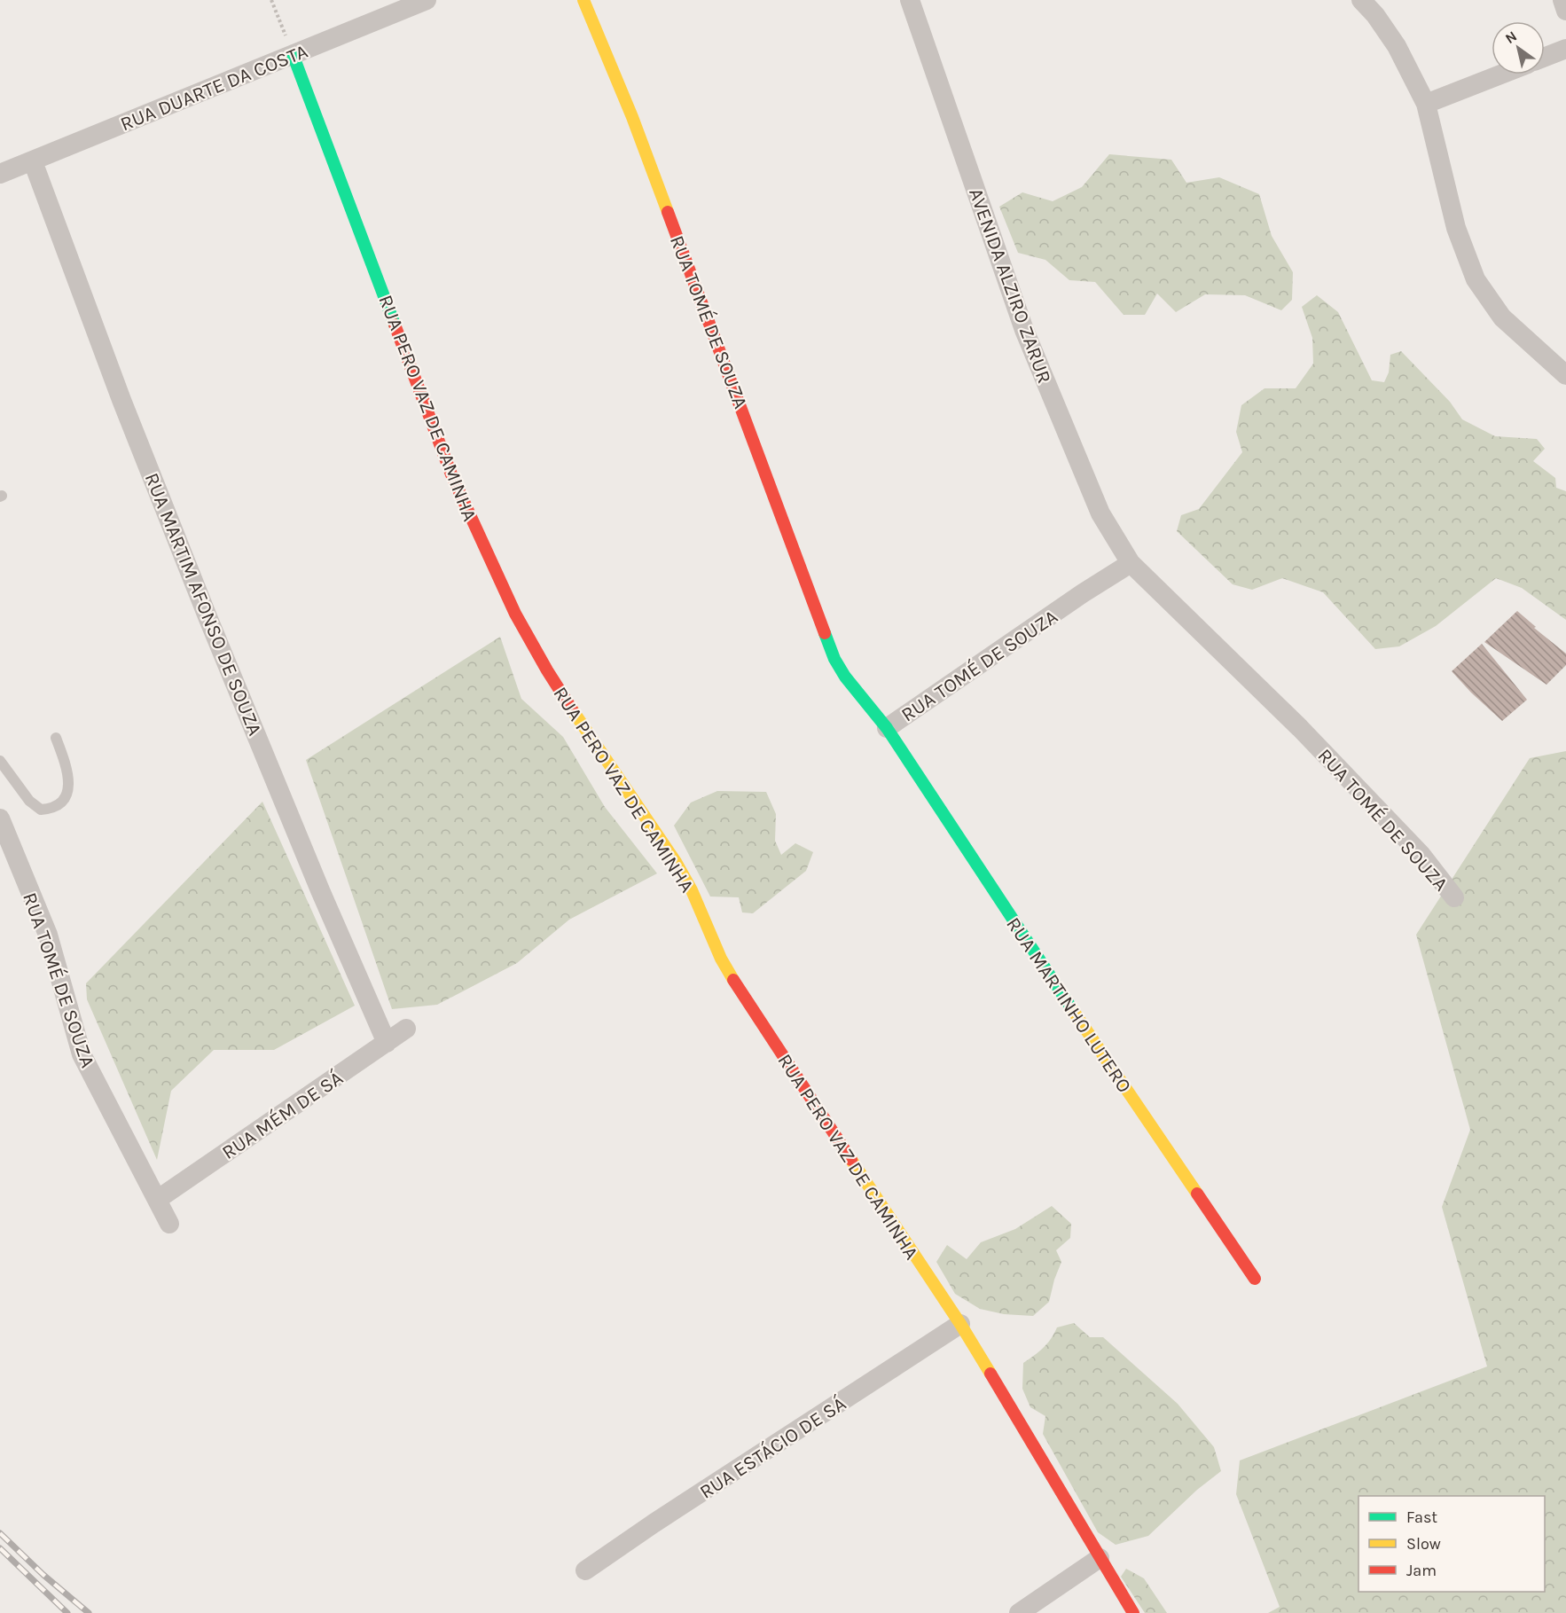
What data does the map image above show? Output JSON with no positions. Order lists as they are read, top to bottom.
{
  "streets": {
    "street": [
      "RUA DUARTE DA COSTA",
      "AVENIDA ALZIRO ZARUR",
      "RUA TOMÉ DE SOUZA",
      "RUA PERO VAZ DE CAMINHA",
      "RUA MARTIM AFONSO DE SOUZA",
      "RUA MARTINHO LUTERO",
      "RUA MÉM DE SÁ",
      "RUA ESTÁCIO DE SÁ"
    ]
  },
  "crossings": [
    ["RUA DUARTE DA COSTA", "RUA PERO VAZ DE CAMINHA"],
    ["RUA DUARTE DA COSTA", "RUA MARTIM AFONSO DE SOUZA"],
    ["AVENIDA ALZIRO ZARUR", "RUA TOMÉ DE SOUZA"],
    ["RUA TOMÉ DE SOUZA", "RUA MARTINHO LUTERO"],
    ["RUA TOMÉ DE SOUZA", "RUA MÉM DE SÁ"],
    ["RUA PERO VAZ DE CAMINHA", "RUA ESTÁCIO DE SÁ"],
    ["RUA MARTIM AFONSO DE SOUZA", "RUA MÉM DE SÁ"]
  ],
  "legend": ["Fast", "Slow", "Jam"],
  "north": "top left"
}
